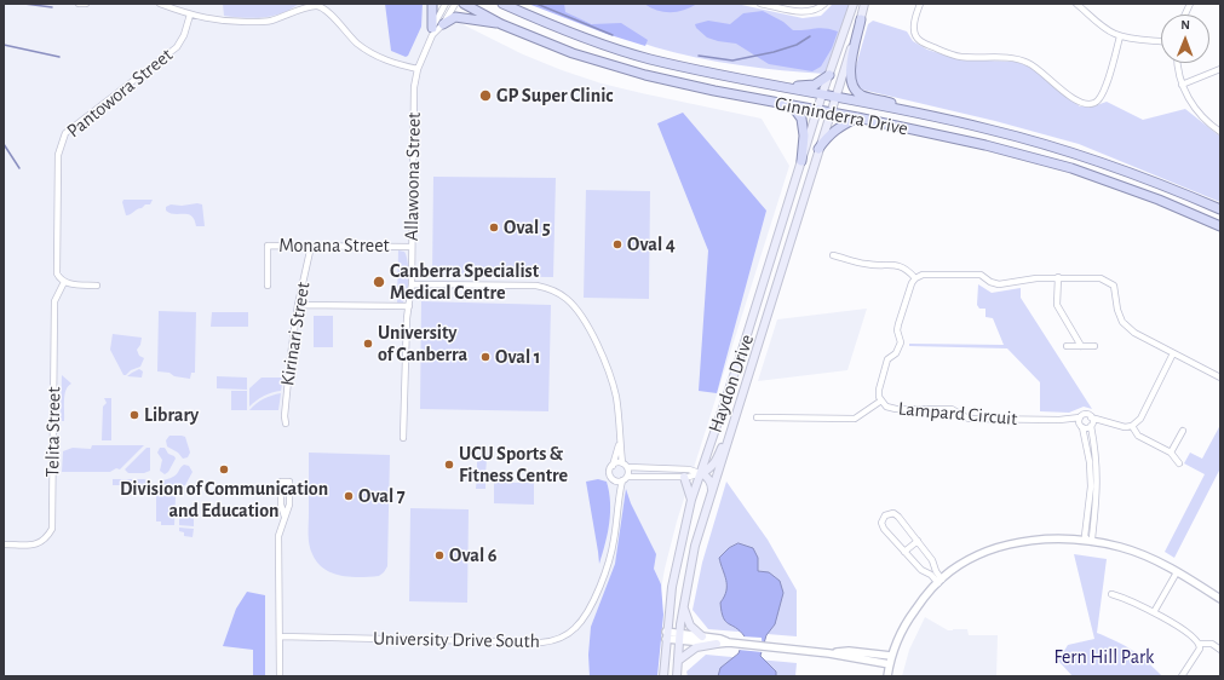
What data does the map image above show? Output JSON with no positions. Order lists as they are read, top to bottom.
{
  "streets": {
    "main road": ["Ginninderra Drive", "Haydon Drive"],
    "street": [
      "Pantowora Street",
      "Allawoona Street",
      "Monana Street",
      "Kirinari Street",
      "Lampard Circuit",
      "Telita Street",
      "University Drive South"
    ]
  },
  "crossings": [
    ["Pantowora Street", "Telita Street"],
    ["Ginninderra Drive", "Haydon Drive"],
    ["Allawoona Street", "Monana Street"],
    ["Monana Street", "Kirinari Street"]
  ],
  "parks": ["Fern Hill Park"],
  "places": [
    "GP Super Clinic",
    "Oval 5",
    "Oval 4",
    "Canberra Specialist Medical Centre",
    "University of Canberra",
    "Oval 1",
    "Library",
    "UCU Sports & Fitness Centre",
    "Division of Communication and Education",
    "Oval 7",
    "Oval 6"
  ],
  "north": "top"
}
